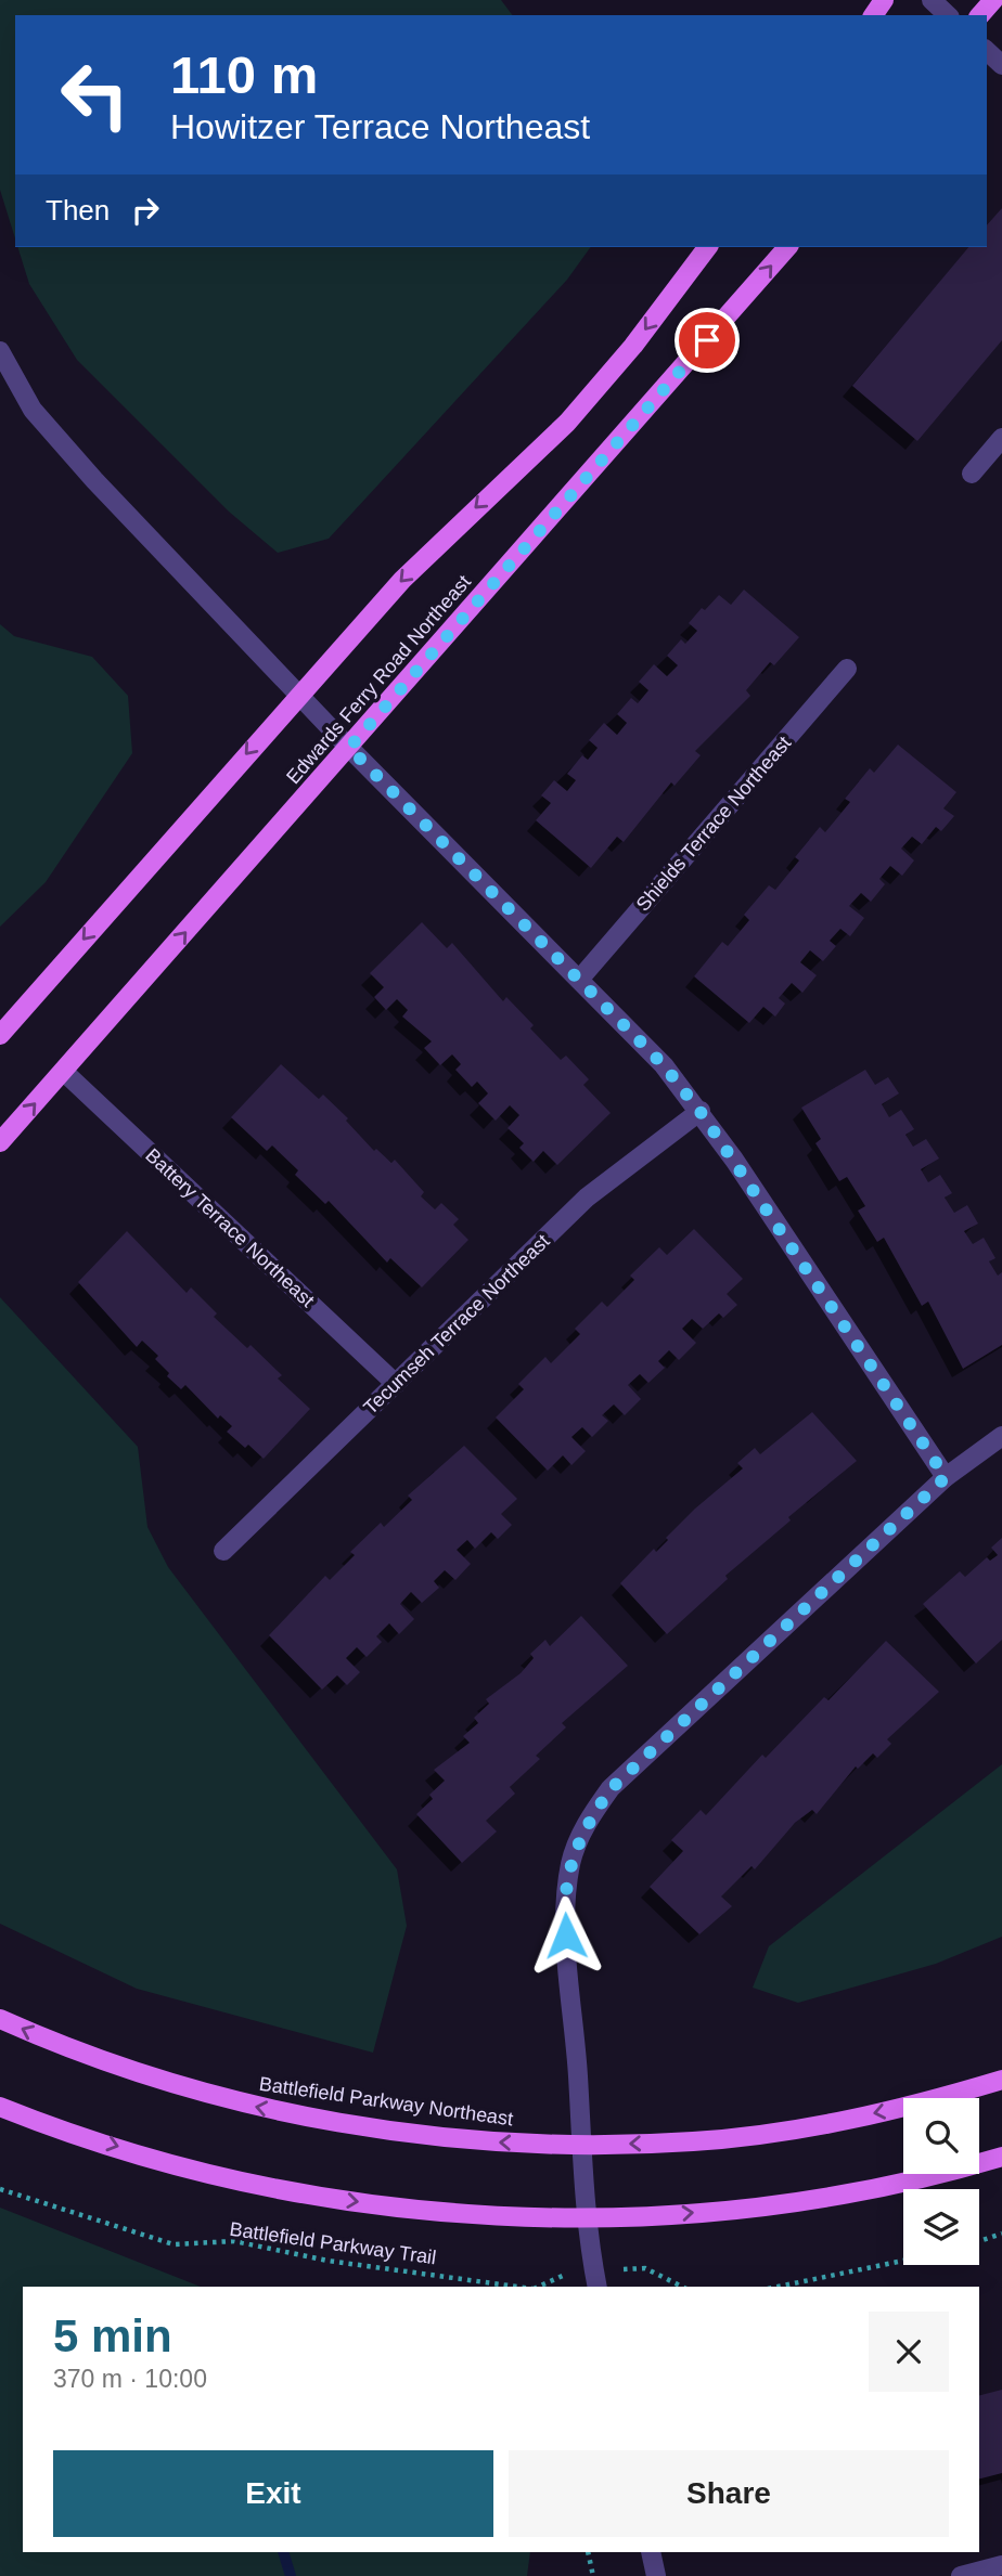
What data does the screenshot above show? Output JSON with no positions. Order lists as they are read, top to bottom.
{
  "streets": {
    "main road": ["Edwards Ferry Road Northeast", "Battlefield Parkway Northeast"],
    "street": ["Shields Terrace Northeast", "Battery Terrace Northeast", "Tecumseh Terrace Northeast"],
    "path": ["Battlefield Parkway Trail"]
  },
  "crossings": [
    ["Edwards Ferry Road Northeast", "Battery Terrace Northeast"],
    ["Battery Terrace Northeast", "Tecumseh Terrace Northeast"]
  ],
  "page": {
    "turn": ["110 m", "Howitzer Terrace Northeast"],
    "then": "Then",
    "heading": ["5 min", "370 m · 10:00"],
    "buttons": ["Exit", "Share"]
  }
}
